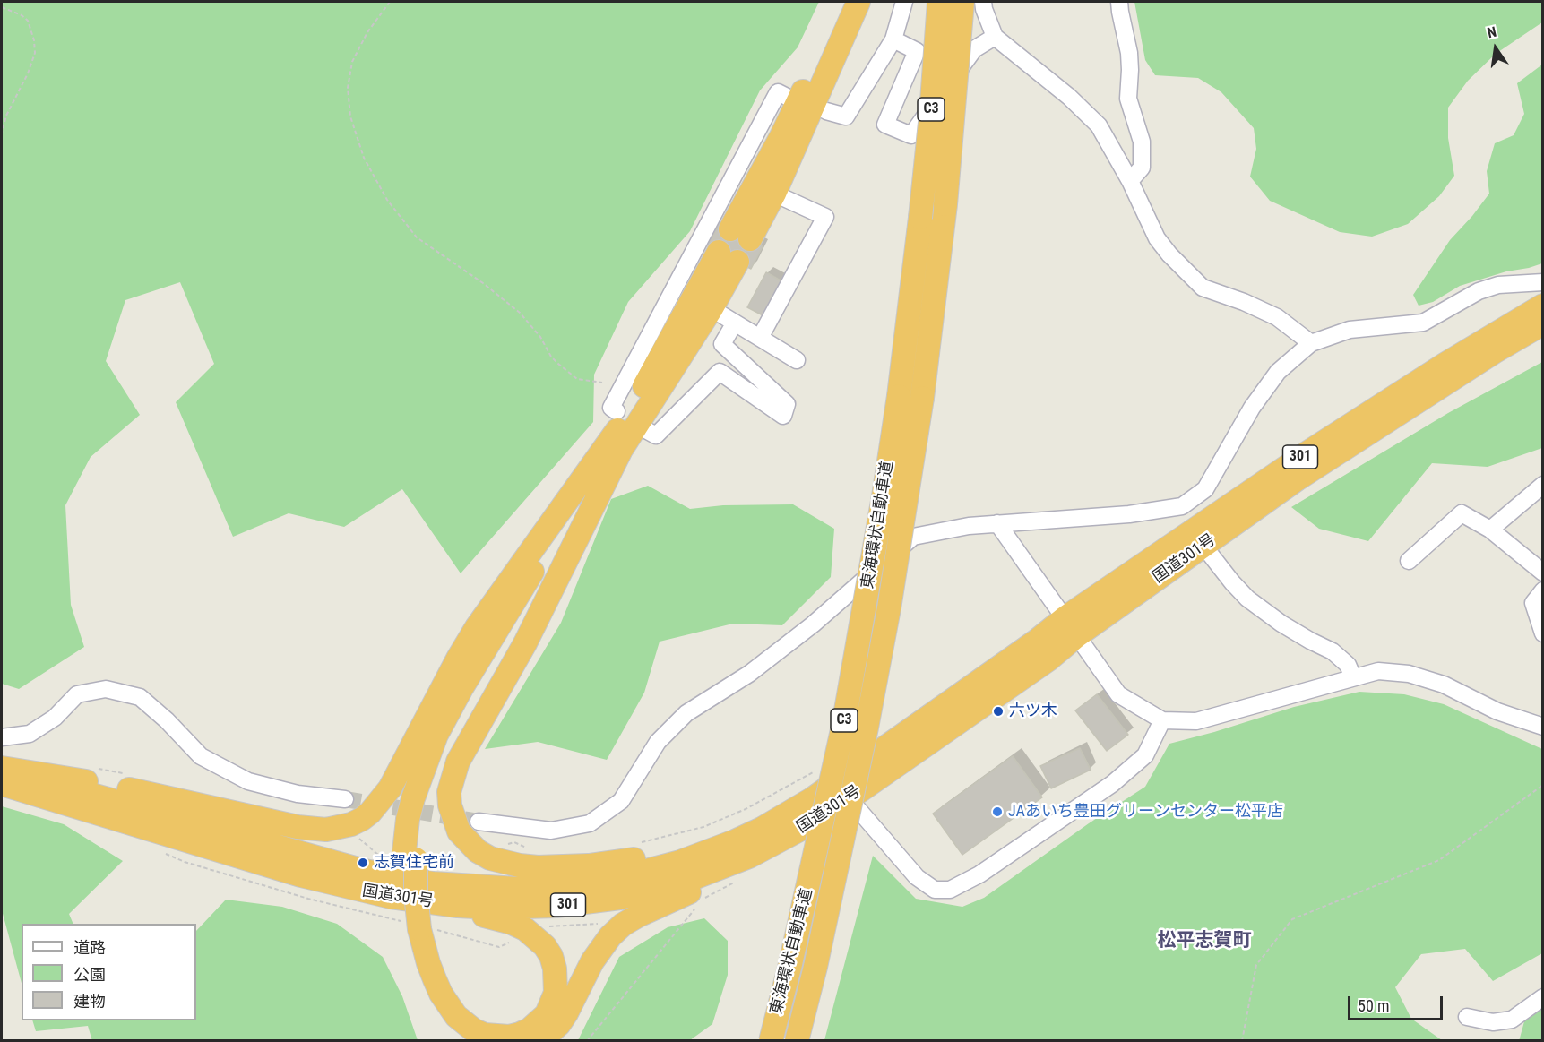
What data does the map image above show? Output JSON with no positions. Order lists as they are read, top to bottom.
{
  "streets": {
    "highway": [
      "C3",
      "301",
      "東海環状自動車道",
      "国道301号"
    ]
  },
  "districts": ["松平志賀町"],
  "places": ["六ツ木", "JAあいち豊田グリーンセンター松平店", "志賀住宅前"],
  "legend": ["道路", "公園", "建物"],
  "scale_bar": "50 m",
  "north": "top"
}
